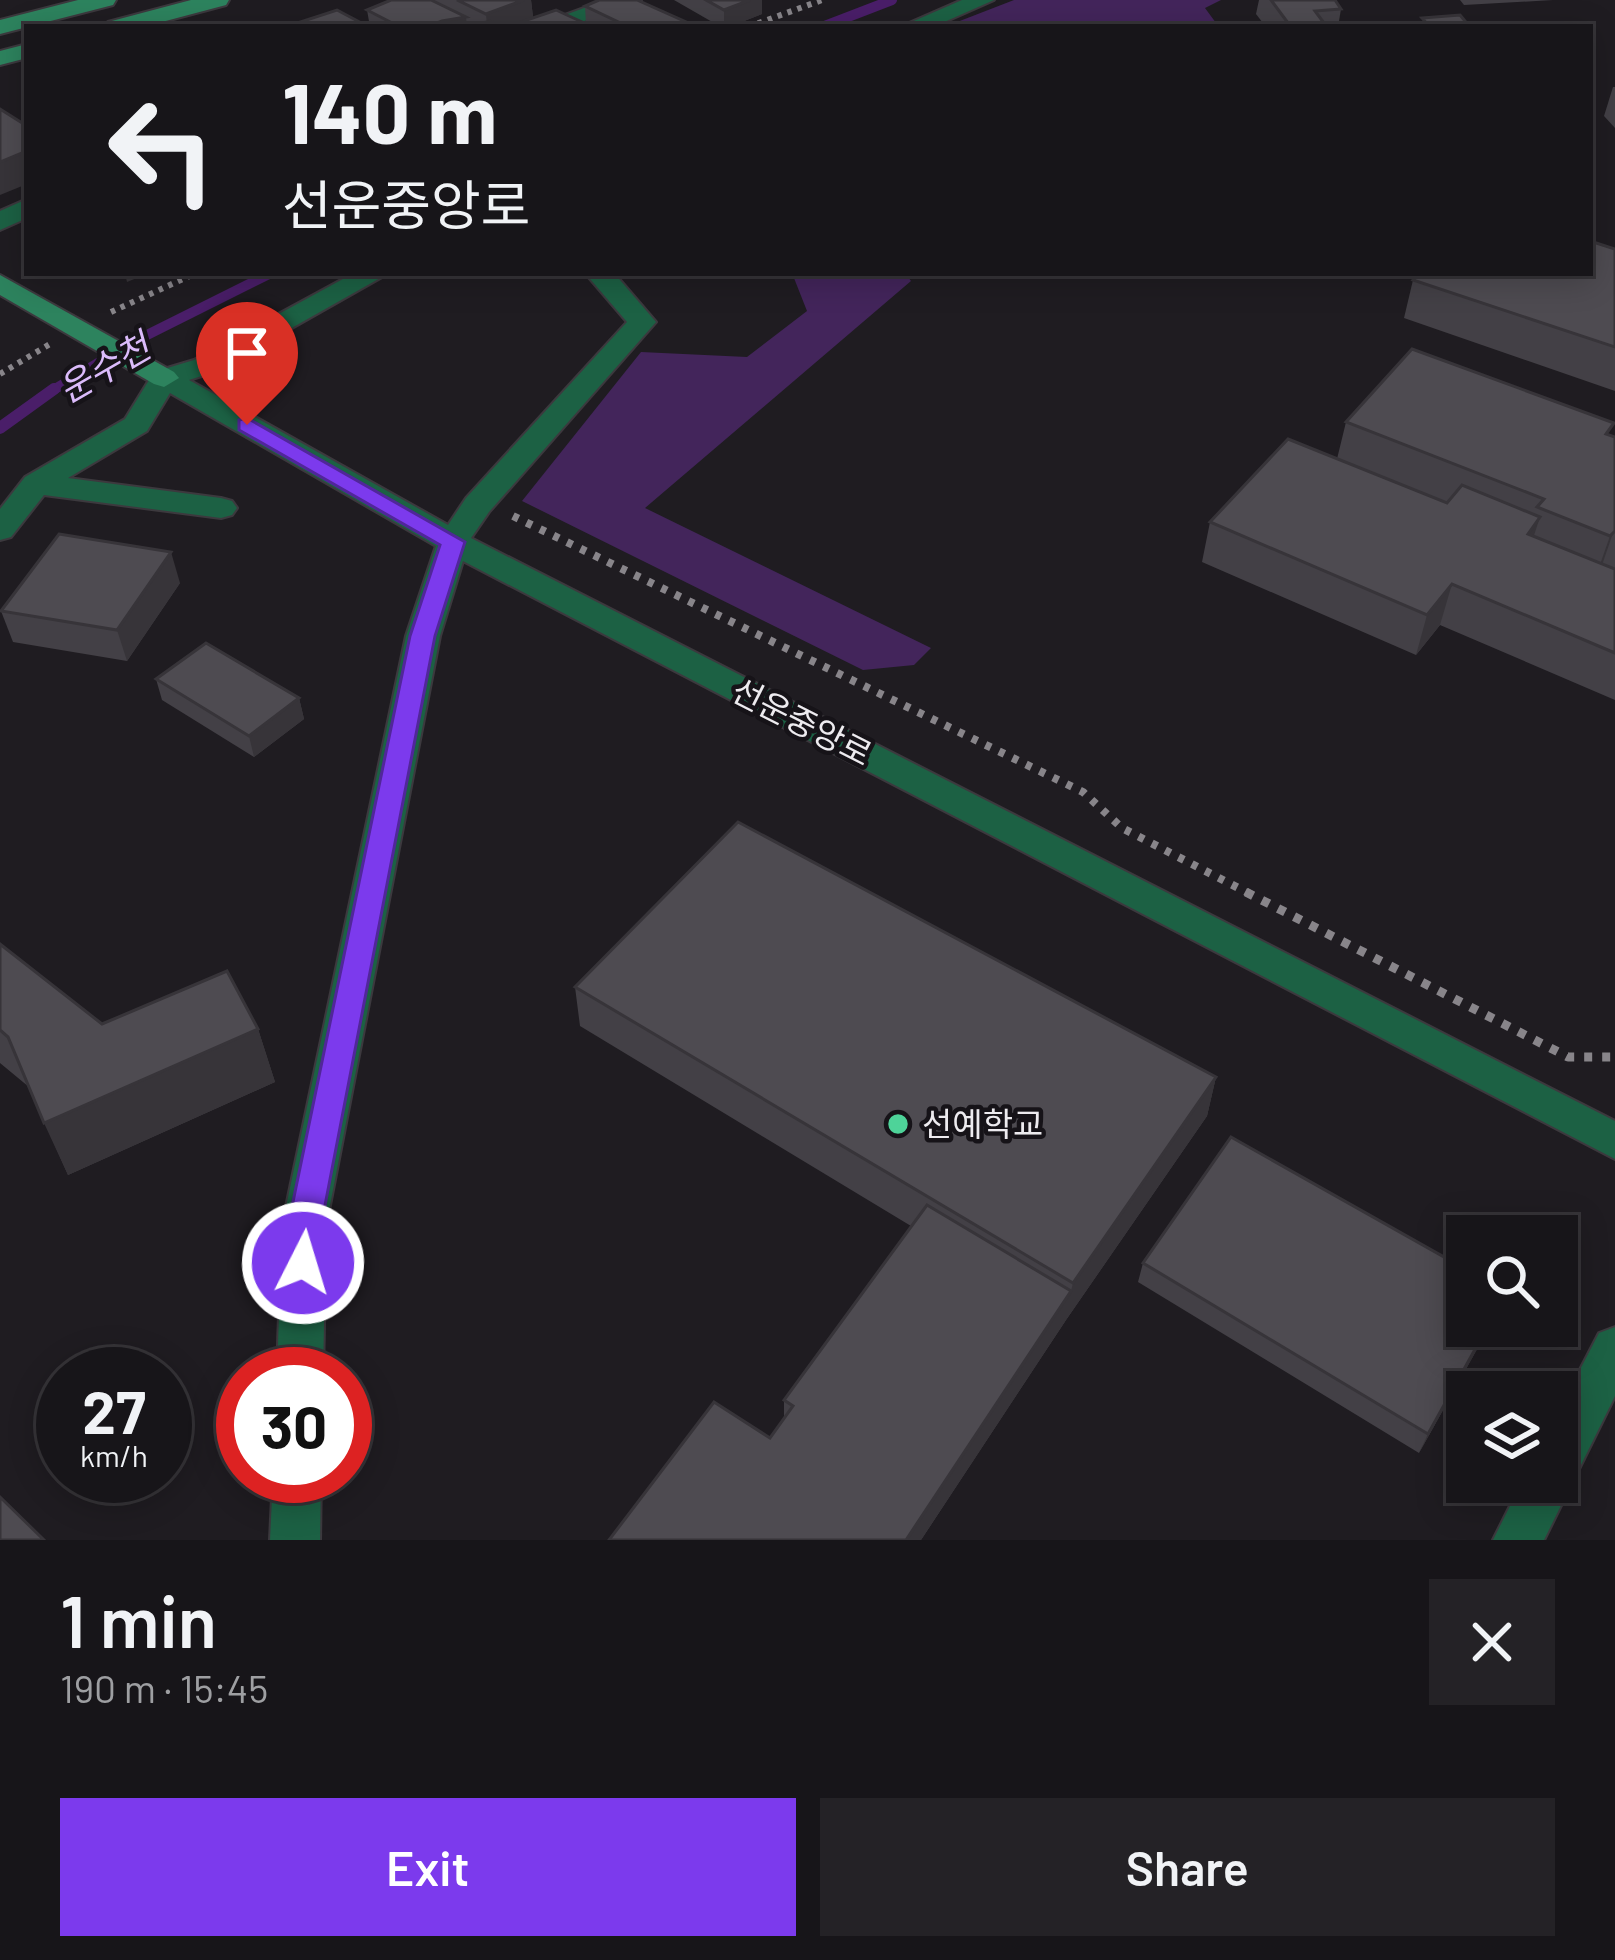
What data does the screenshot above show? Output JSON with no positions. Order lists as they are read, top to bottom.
{
  "streets": {
    "main road": ["선운중앙로"]
  },
  "water": ["운수천"],
  "places": ["선예학교"],
  "page": {
    "turn": ["140 m", "선운중앙로"],
    "speed": "27 km/h",
    "limit": "30",
    "heading": ["1 min", "190 m · 15:45"],
    "buttons": ["Exit", "Share"]
  }
}
